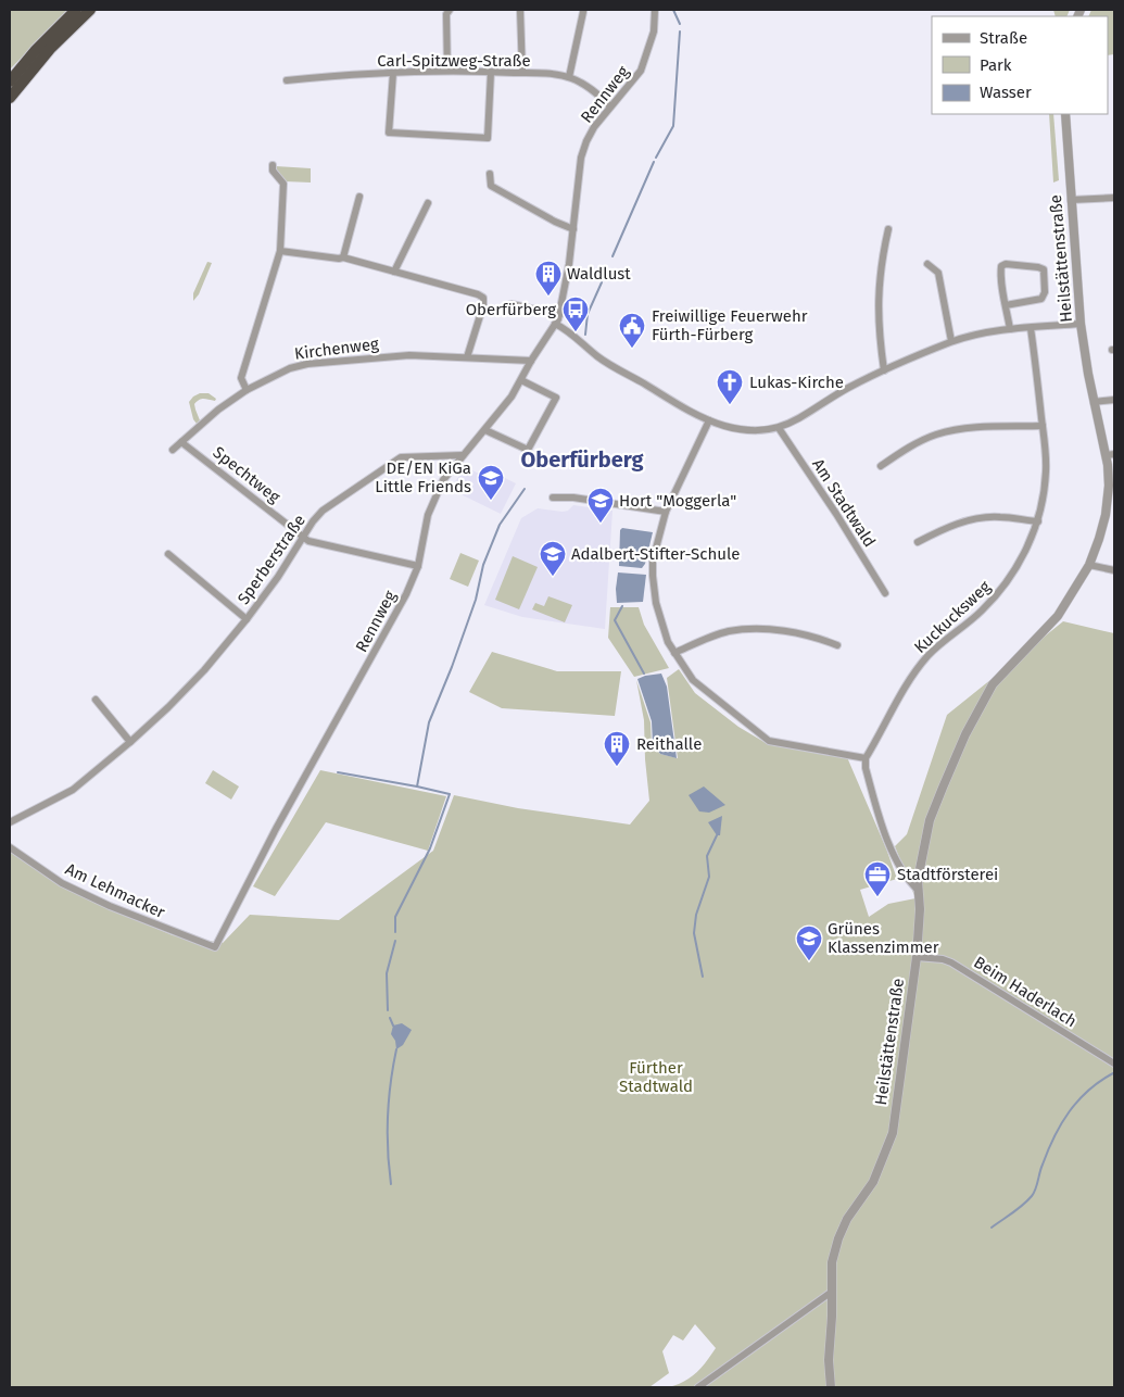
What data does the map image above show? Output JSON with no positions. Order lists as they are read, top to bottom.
{
  "streets": {
    "street": [
      "Carl-Spitzweg-Straße",
      "Rennweg",
      "Heilstättenstraße",
      "Kirchenweg",
      "Spechtweg",
      "Am Stadtwald",
      "Sperberstraße",
      "Kuckucksweg",
      "Am Lehmacker",
      "Beim Haderlach"
    ]
  },
  "crossings": [
    ["Carl-Spitzweg-Straße", "Rennweg"],
    ["Rennweg", "Kirchenweg"],
    ["Rennweg", "Spechtweg"],
    ["Rennweg", "Sperberstraße"],
    ["Rennweg", "Am Lehmacker"],
    ["Heilstättenstraße", "Beim Haderlach"],
    ["Kirchenweg", "Spechtweg"],
    ["Spechtweg", "Sperberstraße"]
  ],
  "districts": ["Oberfürberg"],
  "parks": ["Fürther Stadtwald"],
  "places": {
    "building": ["Waldlust", "Reithalle"],
    "bus stop": ["Oberfürberg"],
    "public building": ["Freiwillige Feuerwehr Fürth-Fürberg"],
    "church": ["Lukas-Kirche"],
    "school or university": [
      "DE/EN KiGa Little Friends",
      "Hort \"Moggerla\"",
      "Adalbert-Stifter-Schule",
      "Grünes Klassenzimmer"
    ],
    "office": ["Stadtförsterei"]
  },
  "legend": ["Straße", "Park", "Wasser"]
}
